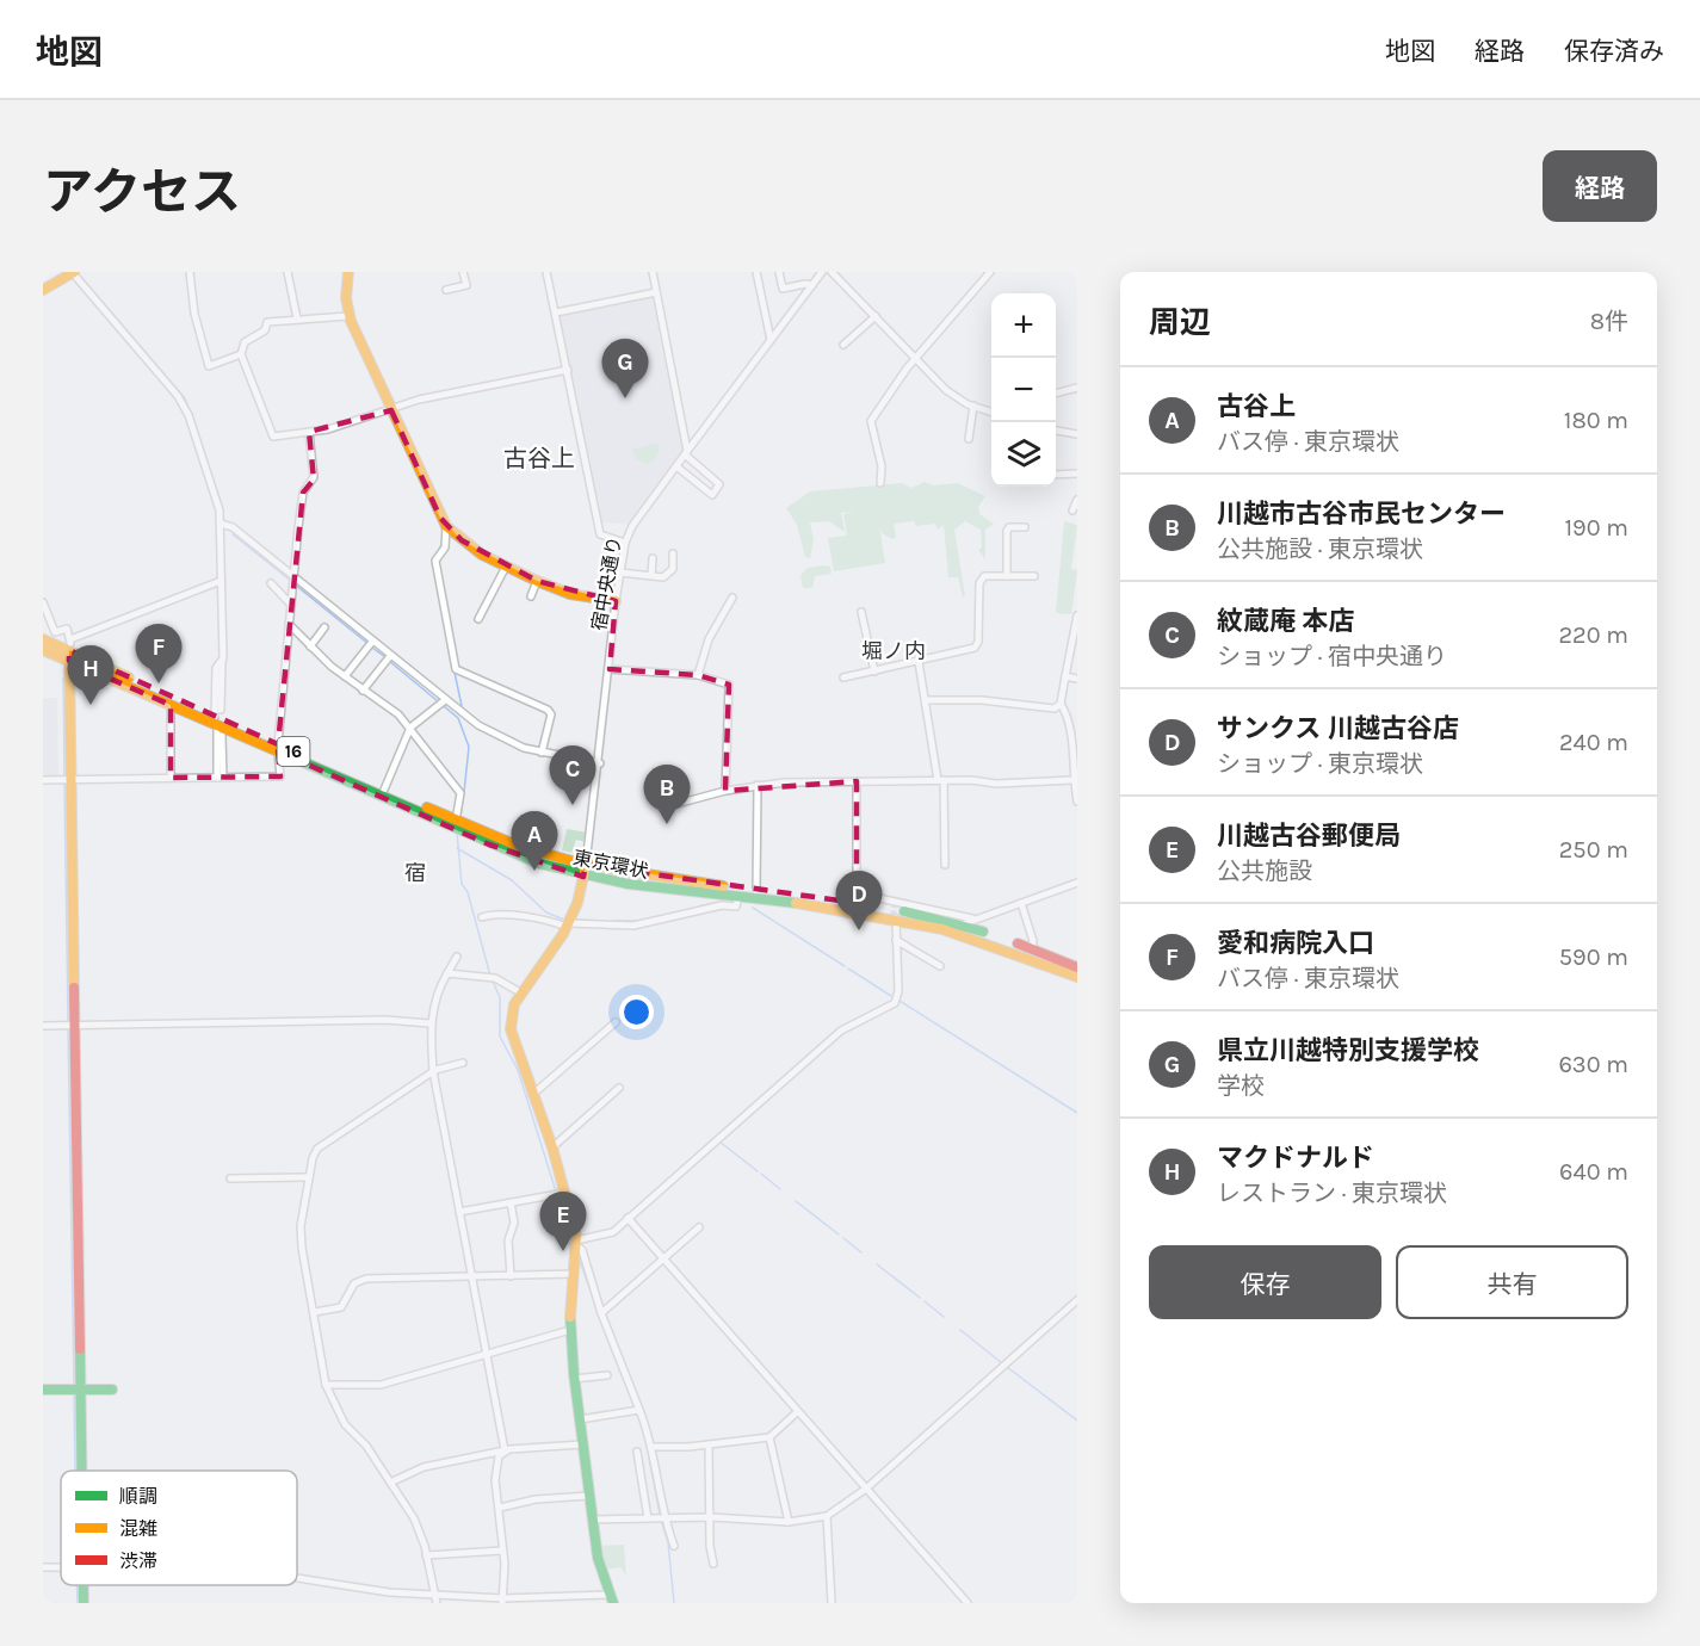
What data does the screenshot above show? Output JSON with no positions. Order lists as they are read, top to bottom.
{
  "streets": {
    "main road": ["宿中央通り", "16", "東京環状"]
  },
  "crossings": [
    ["宿中央通り", "東京環状"]
  ],
  "districts": ["古谷上", "堀ノ内", "宿"],
  "legend": ["順調", "混雑", "渋滞"],
  "page": {
    "header": "地図",
    "nav": ["地図", "経路", "保存済み"],
    "title": "アクセス",
    "buttons": [
      "経路",
      ["保存", "共有"]
    ],
    "heading": ["周辺", "8件"],
    "map_buttons": ["+", "−"],
    "pins": [
      "G",
      "F",
      "H",
      "C",
      "B",
      "A",
      "D",
      "E"
    ],
    "list": [
      {
        "mark": "A",
        "name": "古谷上",
        "note": "バス停 · 東京環状",
        "value": "180 m"
      },
      {
        "mark": "B",
        "name": "川越市古谷市民センター",
        "note": "公共施設 · 東京環状",
        "value": "190 m"
      },
      {
        "mark": "C",
        "name": "紋蔵庵 本店",
        "note": "ショップ · 宿中央通り",
        "value": "220 m"
      },
      {
        "mark": "D",
        "name": "サンクス 川越古谷店",
        "note": "ショップ · 東京環状",
        "value": "240 m"
      },
      {
        "mark": "E",
        "name": "川越古谷郵便局",
        "note": "公共施設",
        "value": "250 m"
      },
      {
        "mark": "F",
        "name": "愛和病院入口",
        "note": "バス停 · 東京環状",
        "value": "590 m"
      },
      {
        "mark": "G",
        "name": "県立川越特別支援学校",
        "note": "学校",
        "value": "630 m"
      },
      {
        "mark": "H",
        "name": "マクドナルド",
        "note": "レストラン · 東京環状",
        "value": "640 m"
      }
    ]
  }
}
